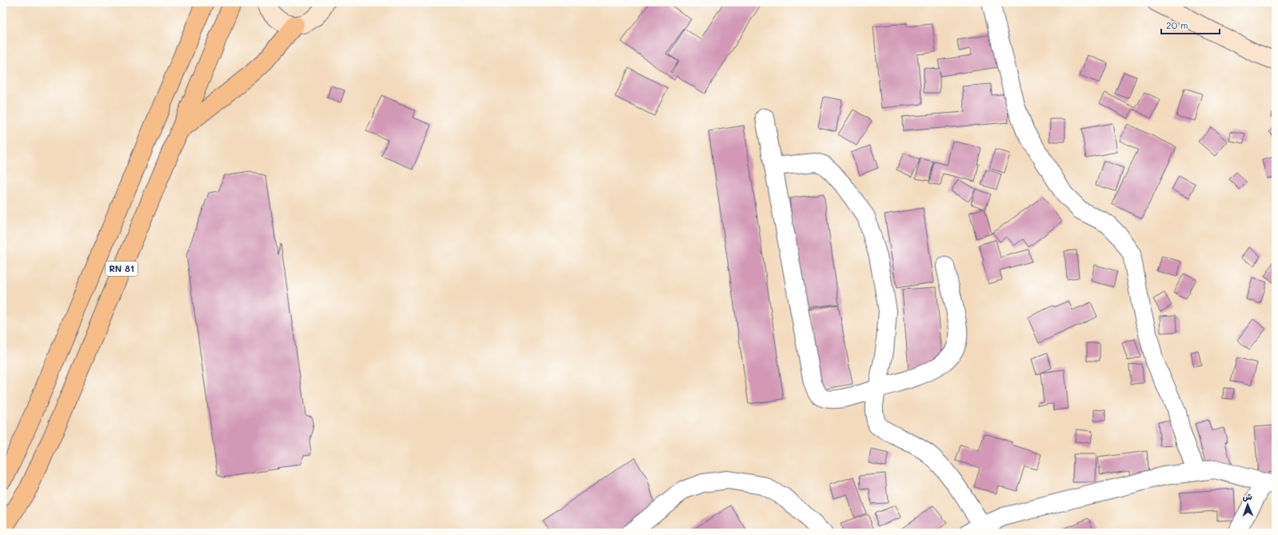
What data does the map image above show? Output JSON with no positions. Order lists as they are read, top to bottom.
{
  "streets": {
    "highway": ["RN 81"]
  },
  "scale_bar": "20 m",
  "north": "top"
}
